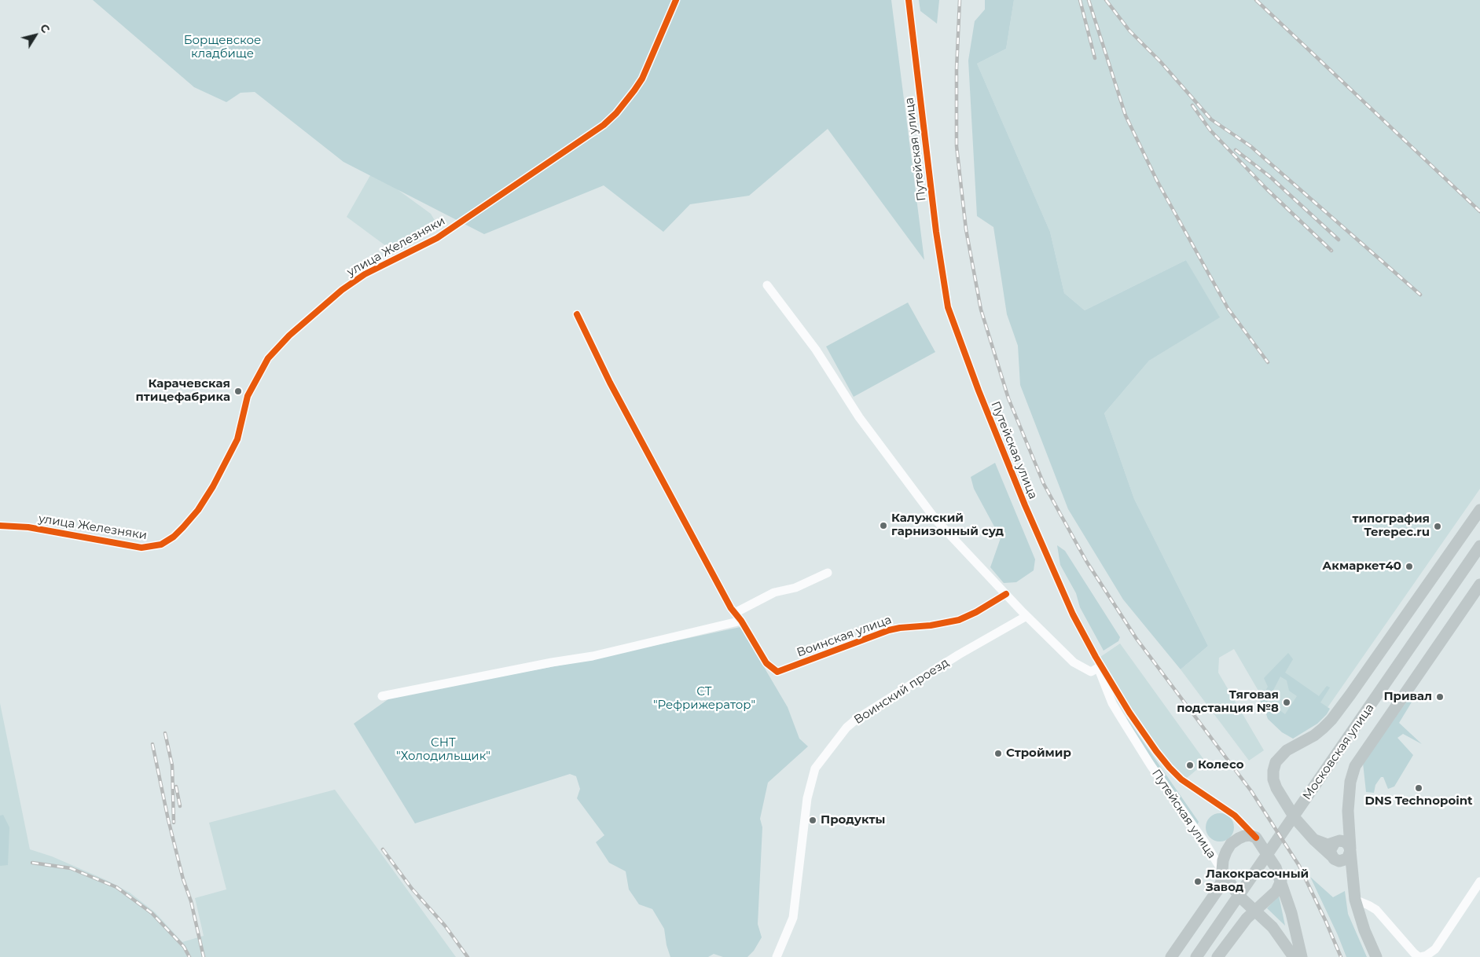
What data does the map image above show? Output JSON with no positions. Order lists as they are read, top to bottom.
{
  "streets": {
    "main road": ["Путейская улица", "Московская улица"],
    "street": ["улица Железняки", "Воинская улица", "Воинский проезд"]
  },
  "parks": ["Борщевское кладбище", "СТ \"Рефрижератор\"", "СНТ \"Холодильщик\""],
  "places": [
    "Карачевская птицефабрика",
    "Калужский гарнизонный суд",
    "типография Terepec.ru",
    "Акмаркет40",
    "Привал",
    "Тяговая подстанция №8",
    "Строймир",
    "Колесо",
    "DNS Technopoint",
    "Продукты",
    "Лакокрасочный Завод"
  ],
  "north": "top right"
}
